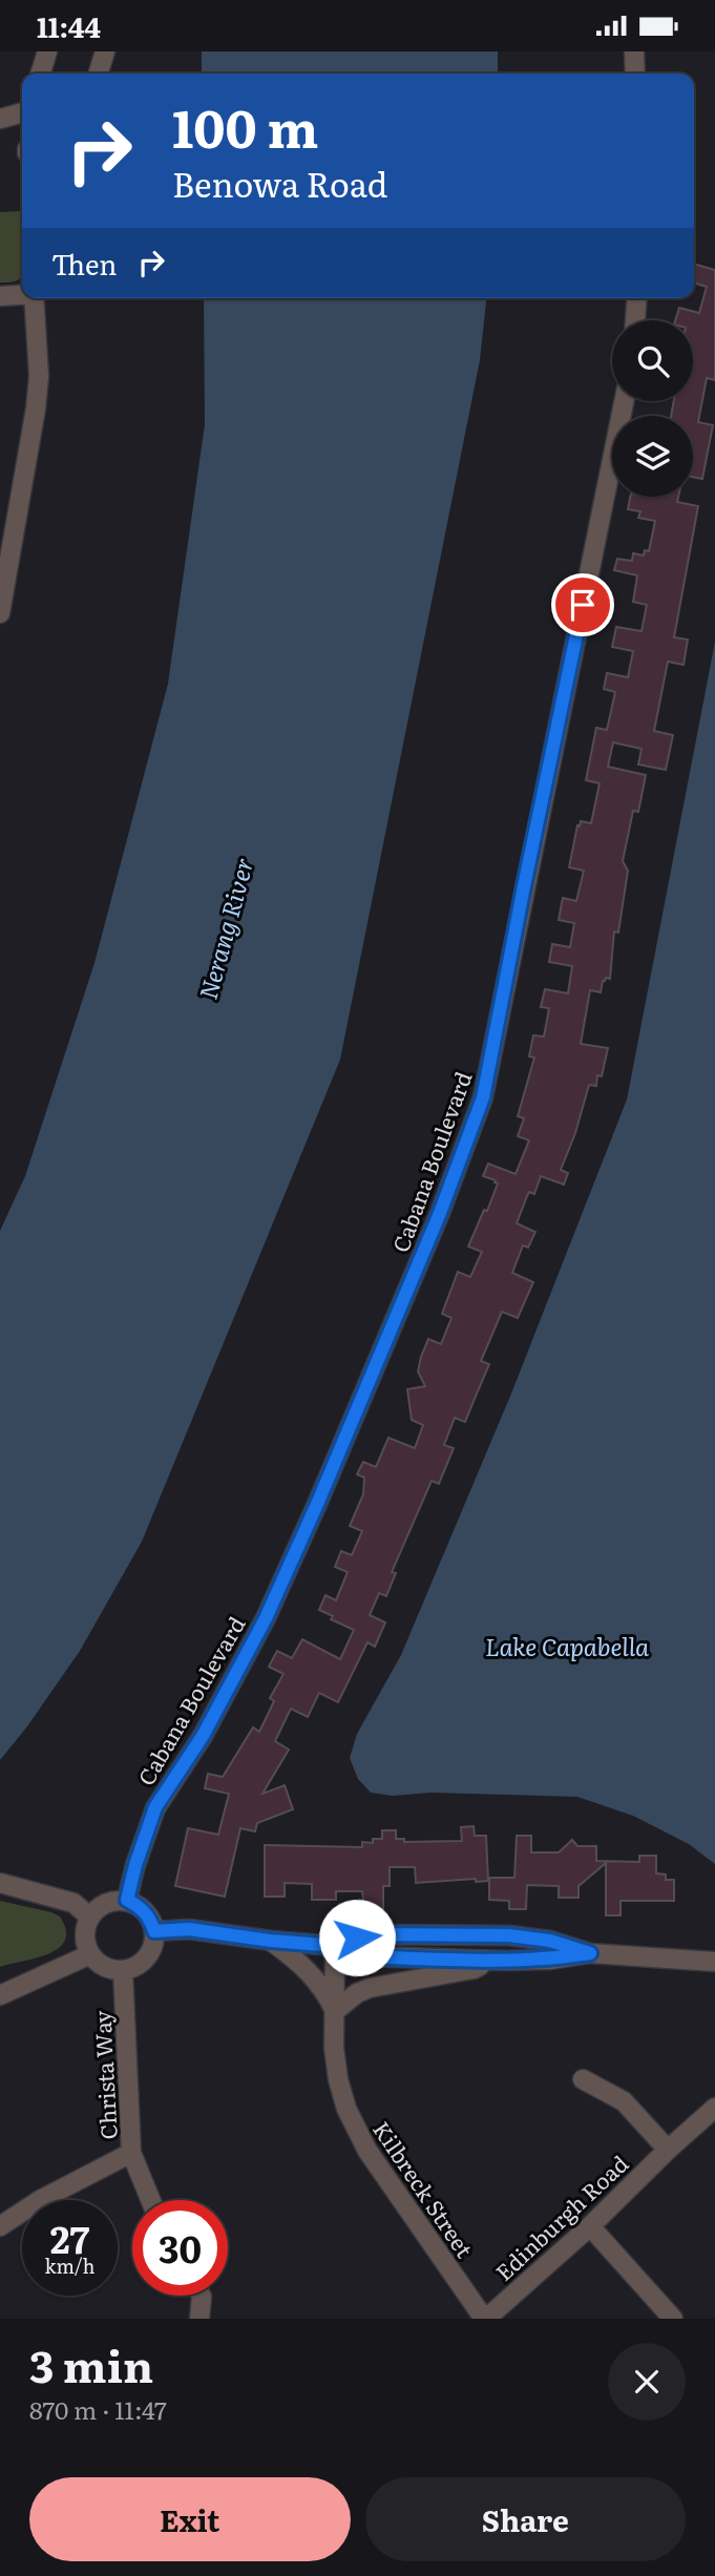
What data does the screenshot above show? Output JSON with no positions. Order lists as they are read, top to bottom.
{
  "streets": {
    "street": [
      "Cabana Boulevard",
      "Christa Way",
      "Kilbreck Street",
      "Edinburgh Road"
    ]
  },
  "crossings": [
    ["Cabana Boulevard", "Christa Way"],
    ["Kilbreck Street", "Edinburgh Road"]
  ],
  "water": ["Nerang River", "Lake Capabella"],
  "page": {
    "status": "11:44",
    "turn": ["100 m", "Benowa Road"],
    "then": "Then",
    "speed": "27 km/h",
    "limit": "30",
    "heading": ["3 min", "870 m · 11:47"],
    "buttons": ["Exit", "Share"]
  }
}
